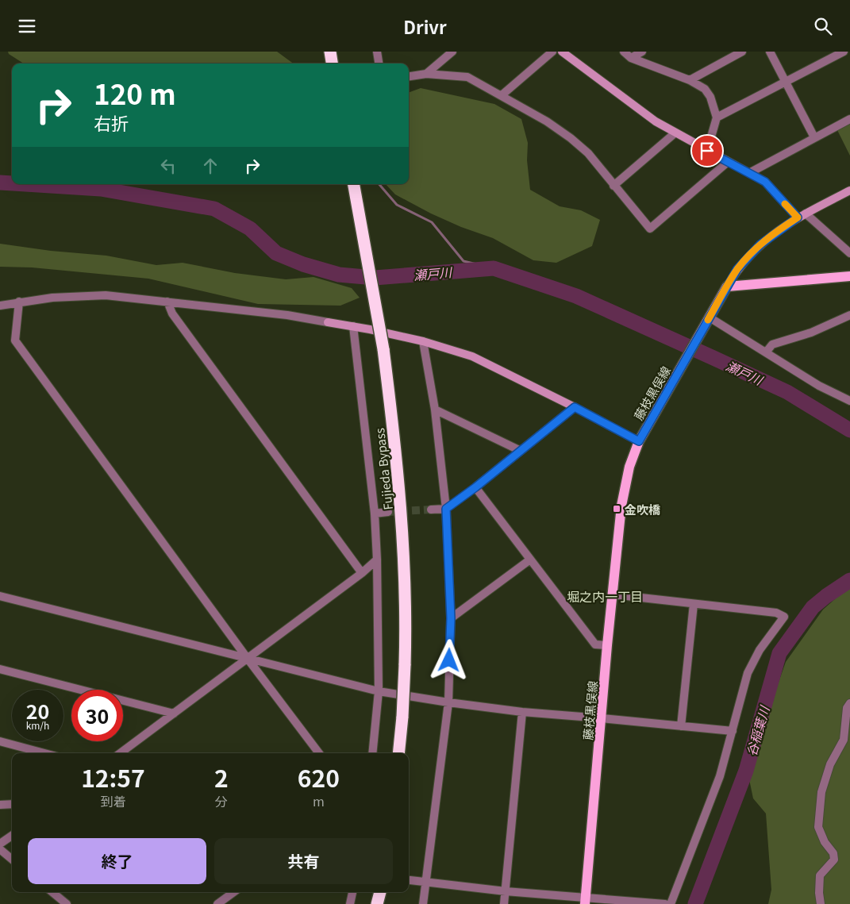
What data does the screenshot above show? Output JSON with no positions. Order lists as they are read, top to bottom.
{
  "streets": {
    "highway": ["Fujieda Bypass"],
    "main road": ["藤枝黒俣線"]
  },
  "districts": ["堀之内一丁目"],
  "water": ["瀬戸川", "谷稲葉川"],
  "places": {
    "transit": ["金吹橋"]
  },
  "page": {
    "header": "Drivr",
    "turn": ["120 m", "右折"],
    "speed": "20 km/h",
    "limit": "30",
    "eta": [
      "12:57",
      "到着",
      "2",
      "分",
      "620",
      "m"
    ],
    "buttons": ["終了", "共有"]
  }
}
